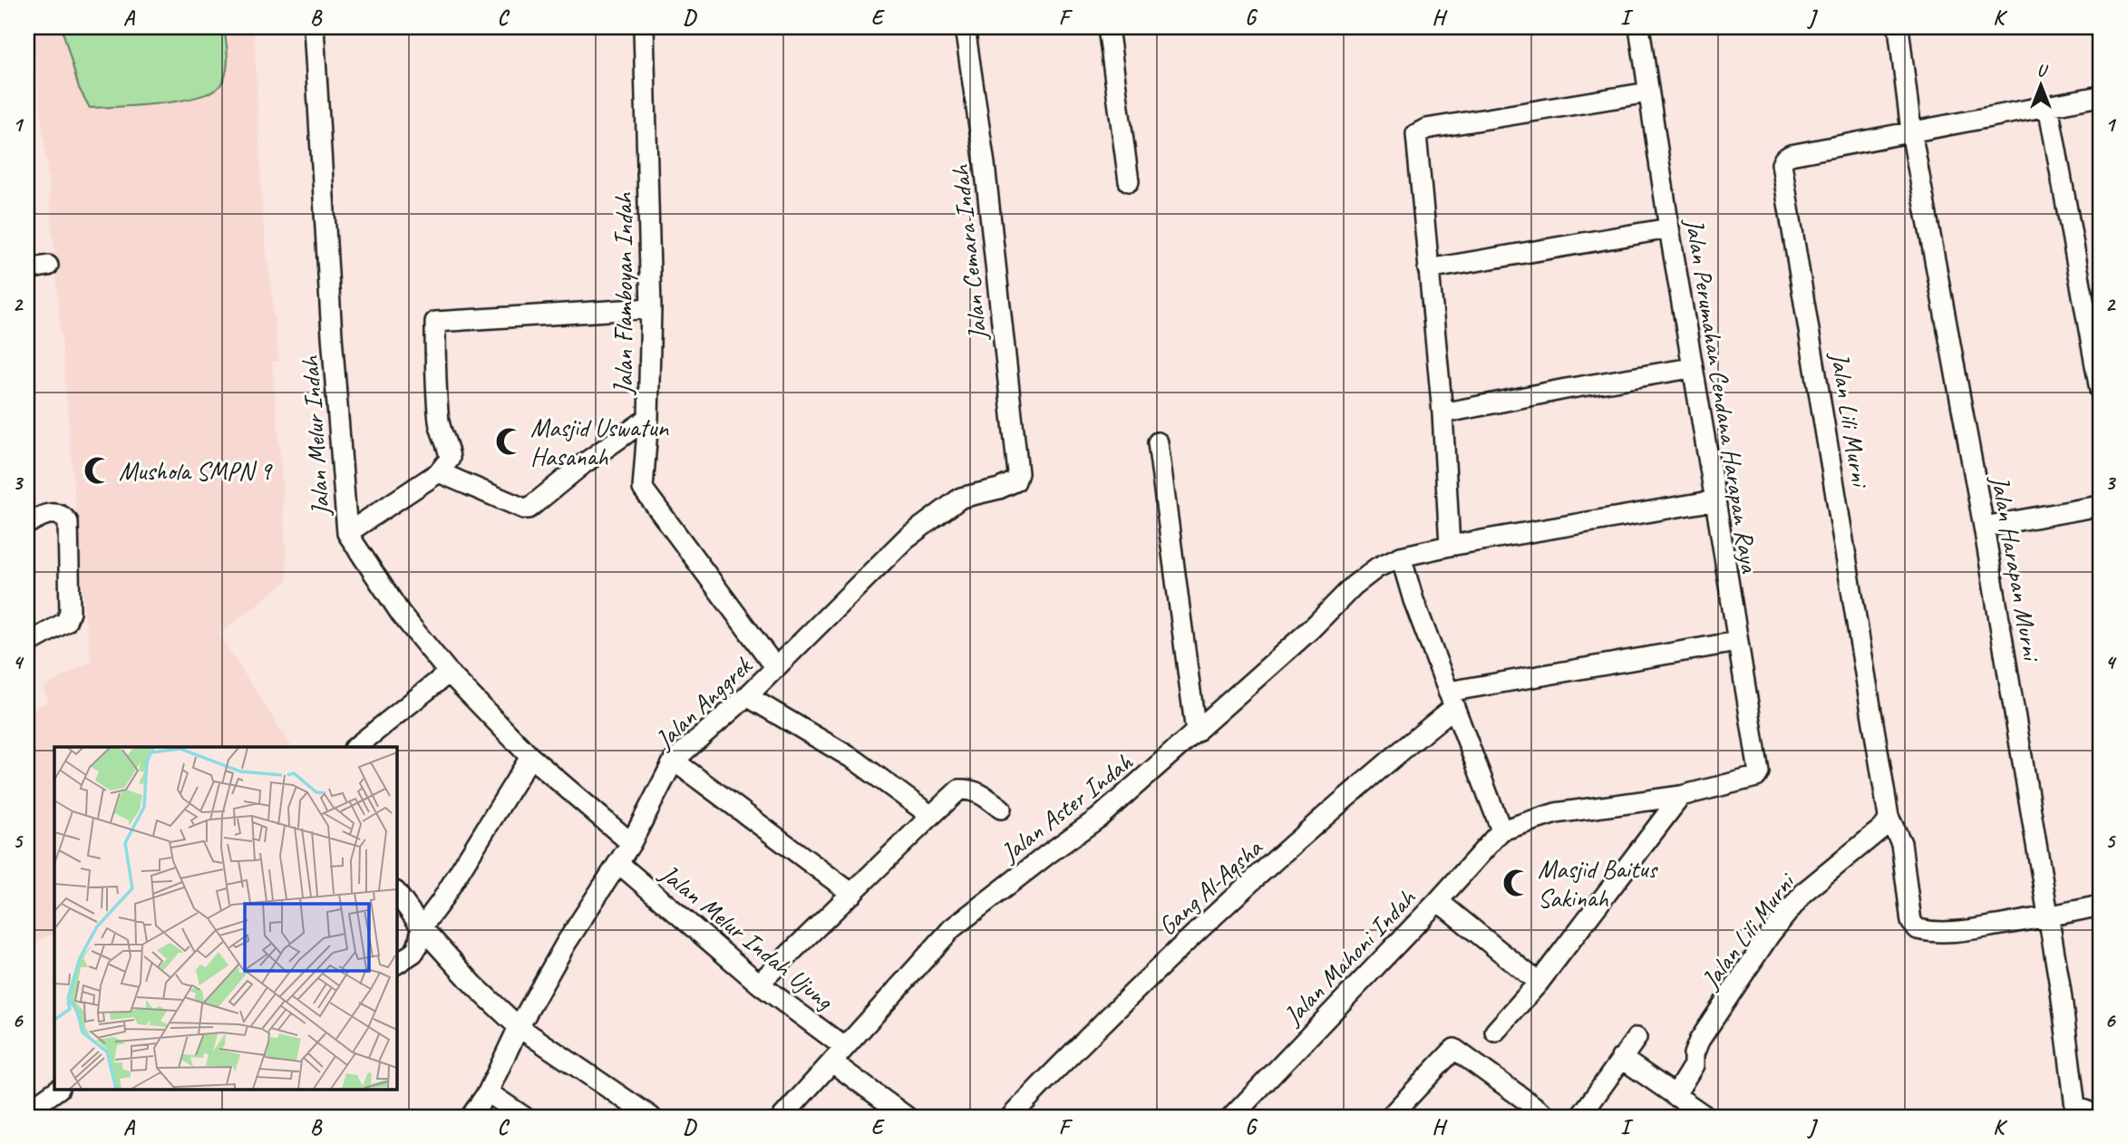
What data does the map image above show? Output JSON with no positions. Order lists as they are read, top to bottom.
{
  "streets": {
    "street": [
      "Jalan Cemara Indah",
      "Jalan Flamboyan Indah",
      "Jalan Perumahan Cendana Harapan Raya",
      "Jalan Lili Murni",
      "Jalan Melur Indah",
      "Jalan Harapan Murni",
      "Jalan Anggrek",
      "Jalan Aster Indah",
      "Gang Al-Aqsha",
      "Jalan Melur Indah Ujung",
      "Jalan Mahoni Indah"
    ]
  },
  "crossings": [
    ["Jalan Cemara Indah", "Jalan Anggrek"],
    ["Jalan Flamboyan Indah", "Jalan Anggrek"],
    ["Jalan Perumahan Cendana Harapan Raya", "Jalan Aster Indah"],
    ["Jalan Lili Murni", "Jalan Harapan Murni"],
    ["Jalan Melur Indah", "Jalan Anggrek"],
    ["Jalan Anggrek", "Jalan Melur Indah Ujung"],
    ["Jalan Aster Indah", "Jalan Melur Indah Ujung"]
  ],
  "places": {
    "mosque": ["Masjid Uswatun Hasanah", "Mushola SMPN 9", "Masjid Baitus Sakinah"]
  },
  "north": "top",
  "grid": {
    "columns": [
      "A",
      "B",
      "C",
      "D",
      "E",
      "F",
      "G",
      "H",
      "I",
      "J",
      "K"
    ],
    "rows": [
      "1",
      "2",
      "3",
      "4",
      "5",
      "6"
    ]
  }
}
